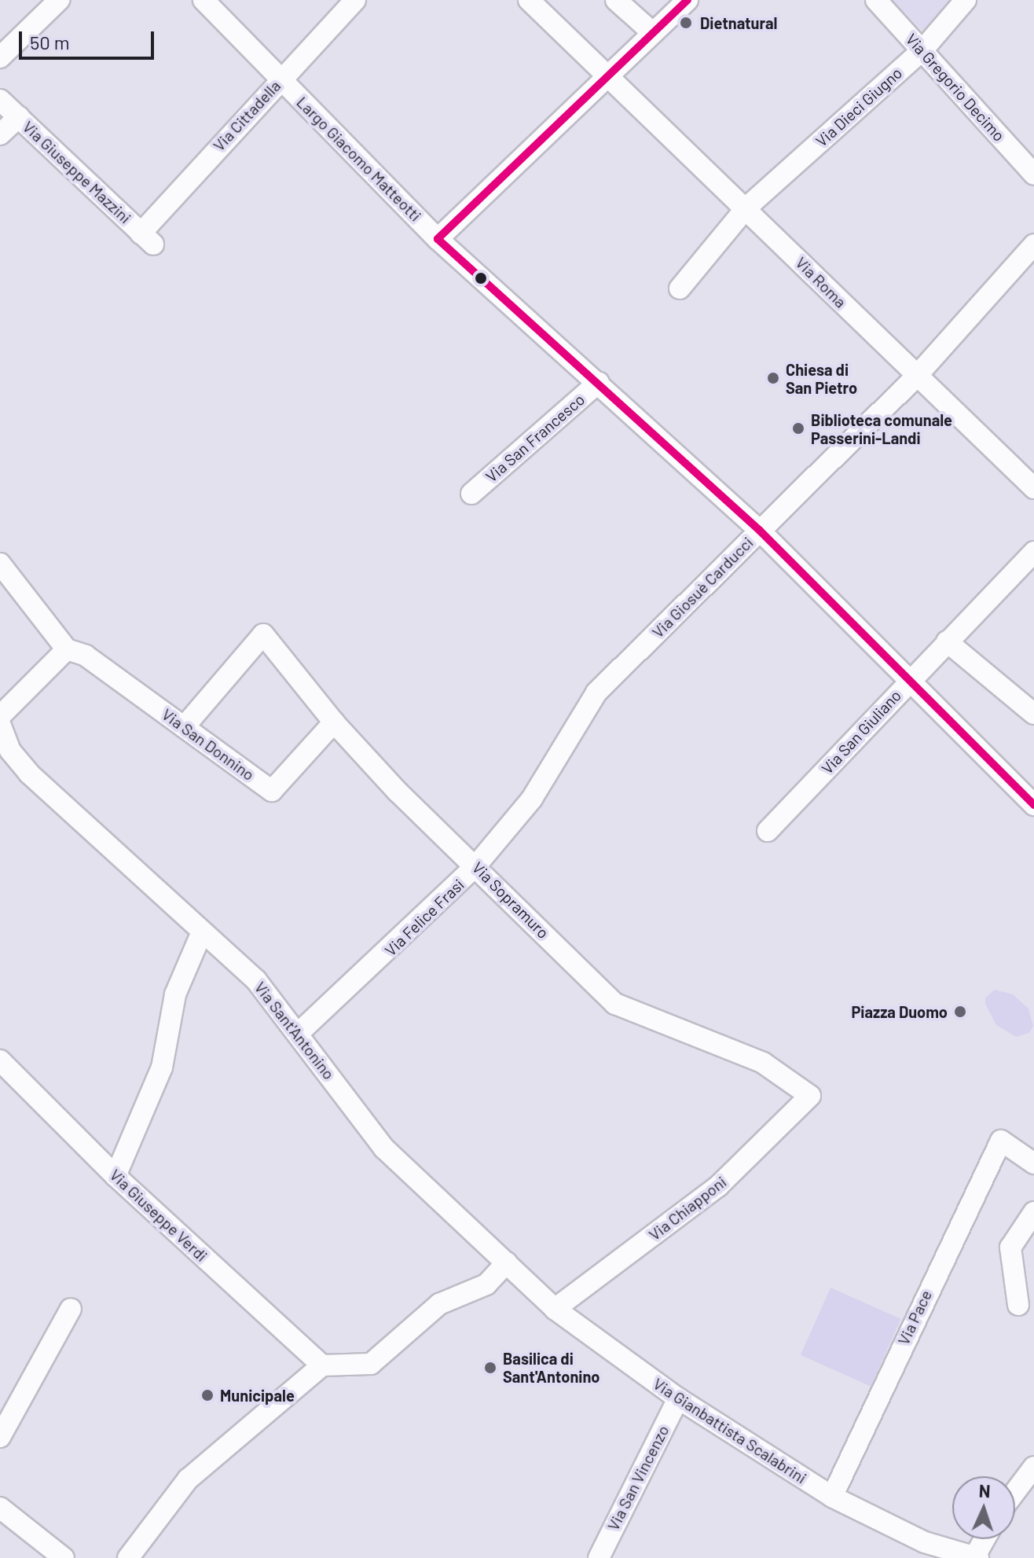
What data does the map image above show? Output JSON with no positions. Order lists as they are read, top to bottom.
{
  "streets": {
    "street": [
      "Via Gregorio Decimo",
      "Via Dieci Giugno",
      "Via Cittadella",
      "Largo Giacomo Matteotti",
      "Via Giuseppe Mazzini",
      "Via Roma",
      "Via San Francesco",
      "Via Giosuè Carducci",
      "Via San Giuliano",
      "Via San Donnino",
      "Via Sopramuro",
      "Via Felice Frasi",
      "Via Sant'Antonino",
      "Via Chiapponi",
      "Via Giuseppe Verdi",
      "Via Pace",
      "Via Gianbattista Scalabrini",
      "Via San Vincenzo"
    ]
  },
  "crossings": [
    ["Via Gregorio Decimo", "Via Dieci Giugno"],
    ["Via Dieci Giugno", "Via Roma"],
    ["Via Cittadella", "Largo Giacomo Matteotti"],
    ["Via Cittadella", "Via Giuseppe Mazzini"],
    ["Largo Giacomo Matteotti", "Via San Francesco"],
    ["Largo Giacomo Matteotti", "Via Giosuè Carducci"],
    ["Largo Giacomo Matteotti", "Via San Giuliano"],
    ["Via Roma", "Via Giosuè Carducci"],
    ["Via Giosuè Carducci", "Via Felice Frasi"],
    ["Via San Donnino", "Via Sopramuro"],
    ["Via Sopramuro", "Via Felice Frasi"],
    ["Via Sopramuro", "Via Chiapponi"],
    ["Via Felice Frasi", "Via Sant'Antonino"],
    ["Via Sant'Antonino", "Via Gianbattista Scalabrini"],
    ["Via Chiapponi", "Via Gianbattista Scalabrini"],
    ["Via Pace", "Via Gianbattista Scalabrini"],
    ["Via Gianbattista Scalabrini", "Via San Vincenzo"]
  ],
  "places": [
    "Dietnatural",
    "Chiesa di San Pietro",
    "Biblioteca comunale Passerini-Landi",
    "Piazza Duomo",
    "Basilica di Sant'Antonino",
    "Municipale"
  ],
  "scale_bar": "50 m",
  "north": "top"
}
